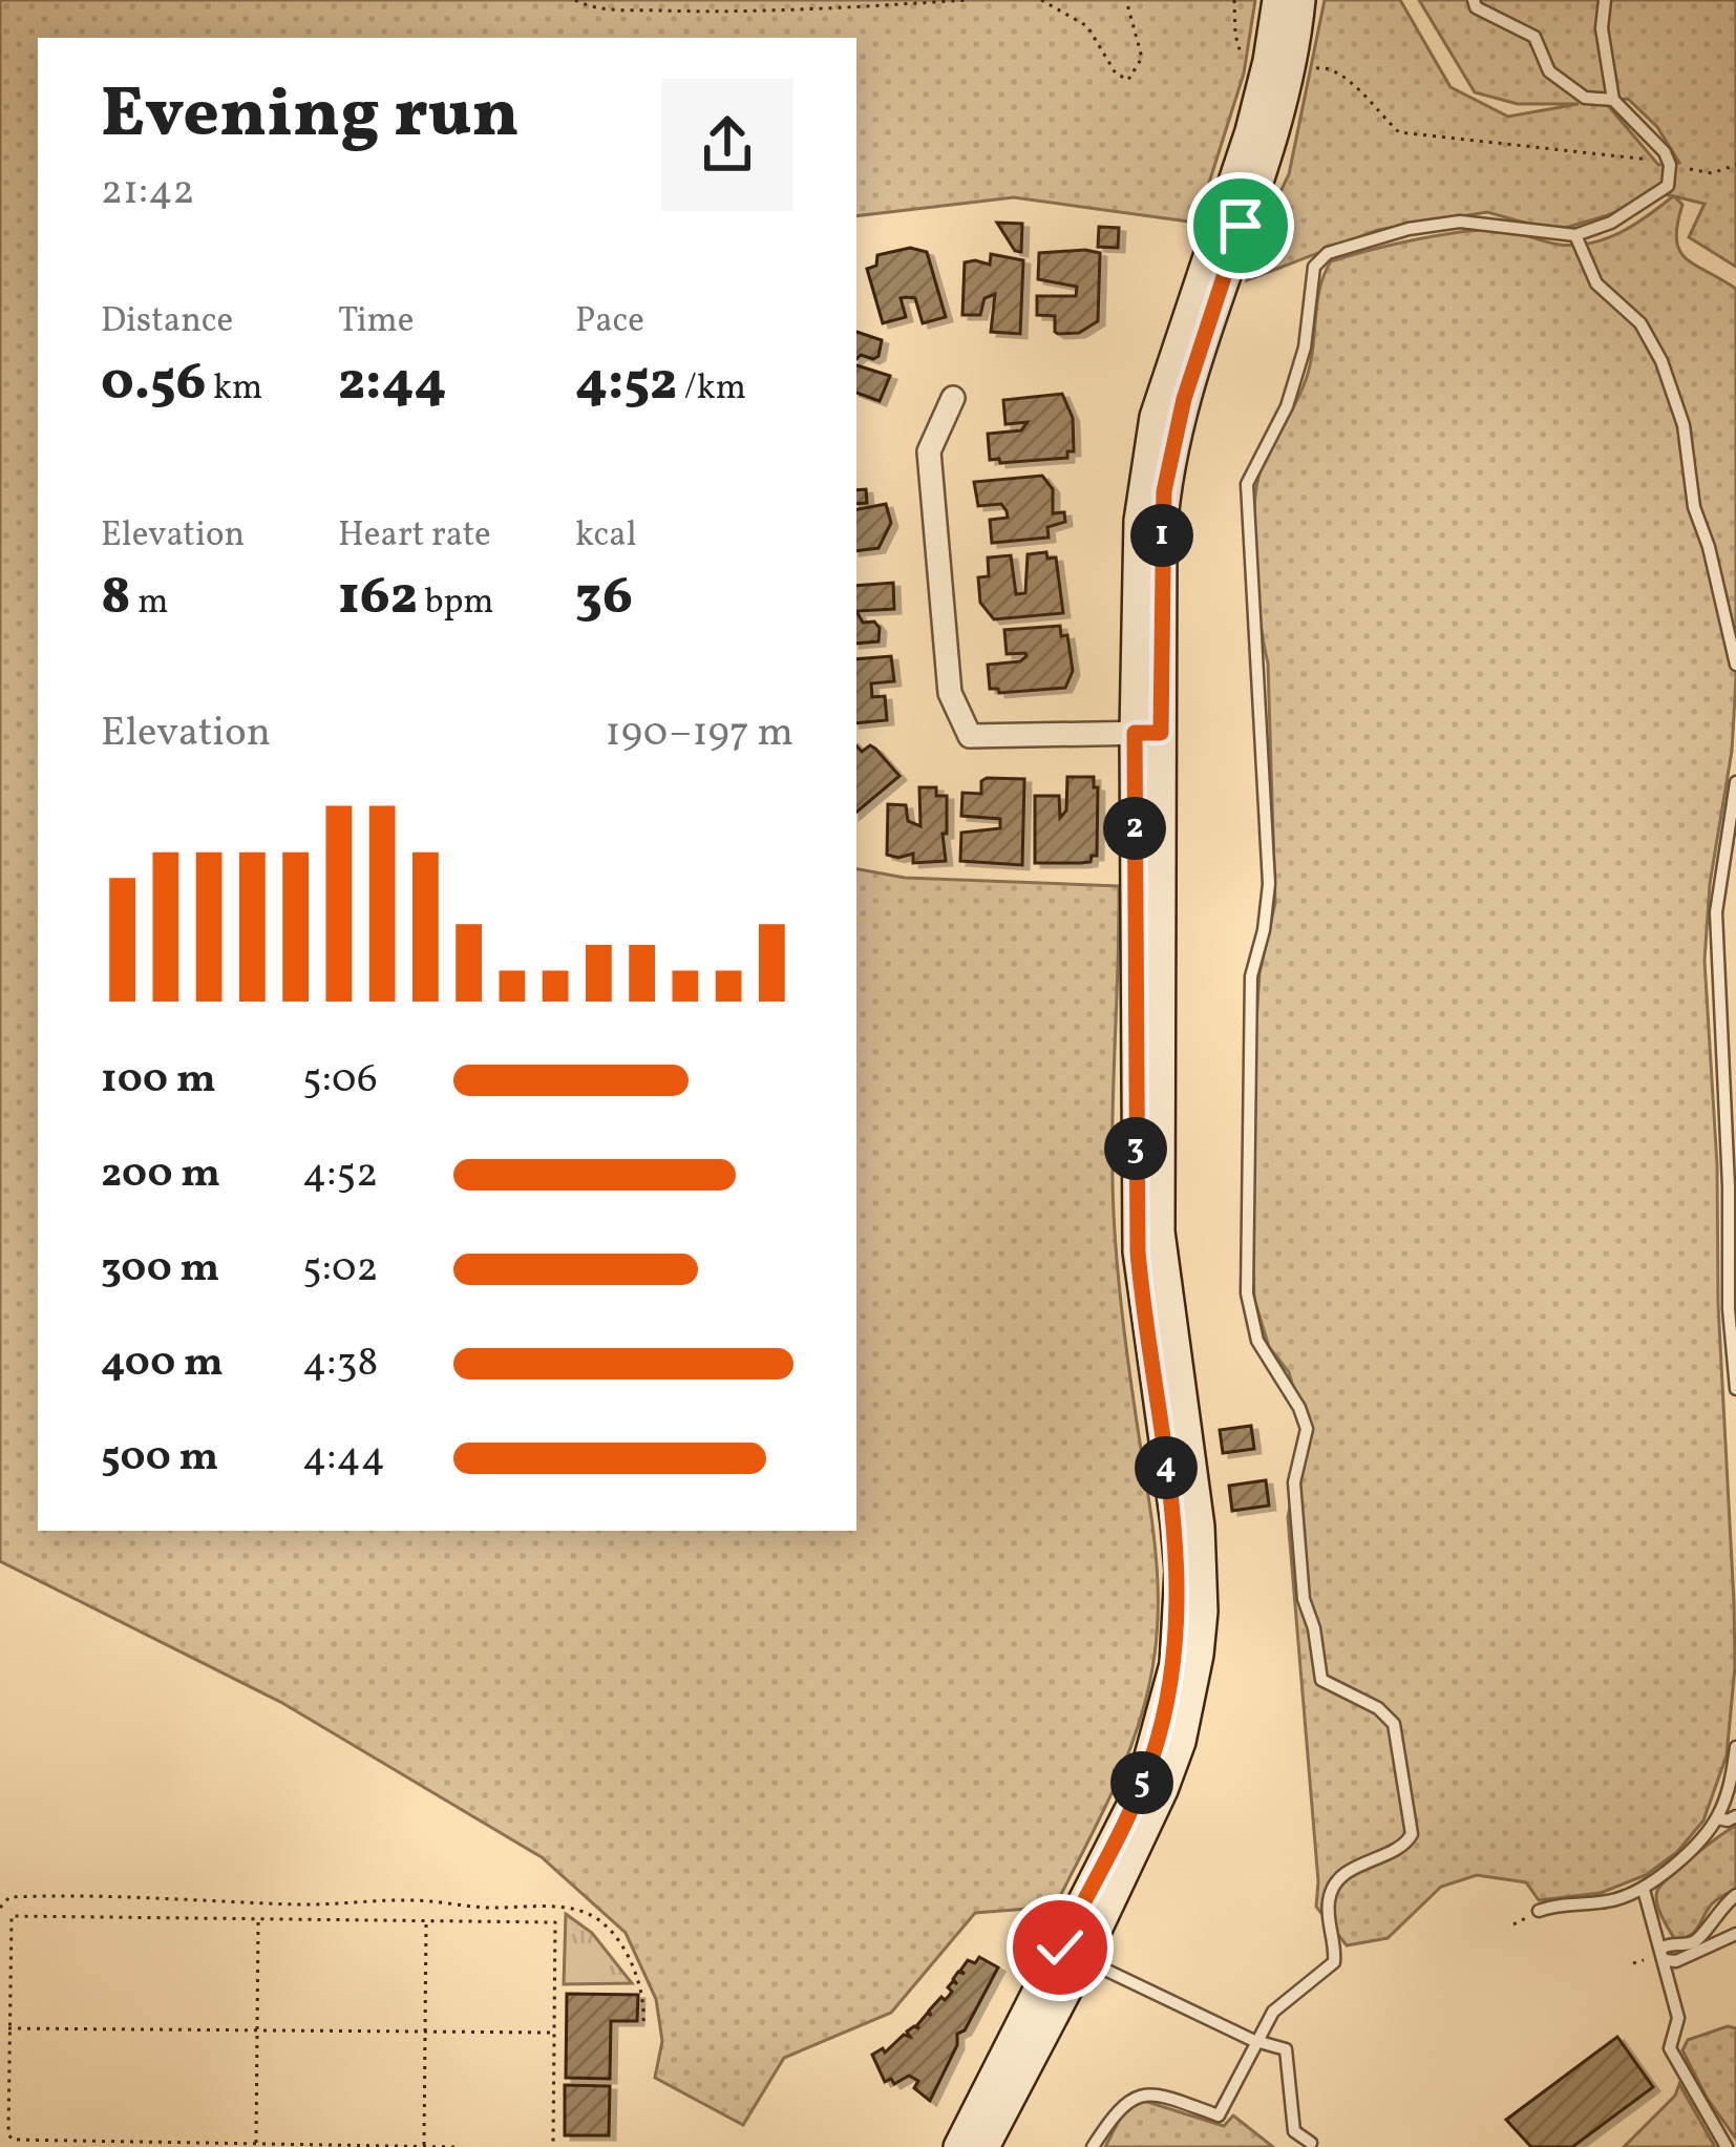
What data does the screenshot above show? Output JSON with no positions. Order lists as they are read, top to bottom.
{
  "page": {
    "heading": ["Evening run", "21:42"],
    "stats": [
      ["Distance", "0.56 km"],
      ["Time", "2:44"],
      ["Pace", "4:52 /km"],
      ["Elevation", "8 m"],
      ["Heart rate", "162 bpm"],
      ["kcal", "36"]
    ],
    "pins": [
      "1",
      "2",
      "3",
      "4",
      "5"
    ],
    "chart": ["Elevation", "190–197 m"],
    "list": [
      {
        "name": "100 m",
        "note": "5:06"
      },
      {
        "name": "200 m",
        "note": "4:52"
      },
      {
        "name": "300 m",
        "note": "5:02"
      },
      {
        "name": "400 m",
        "note": "4:38"
      },
      {
        "name": "500 m",
        "note": "4:44"
      }
    ]
  }
}
